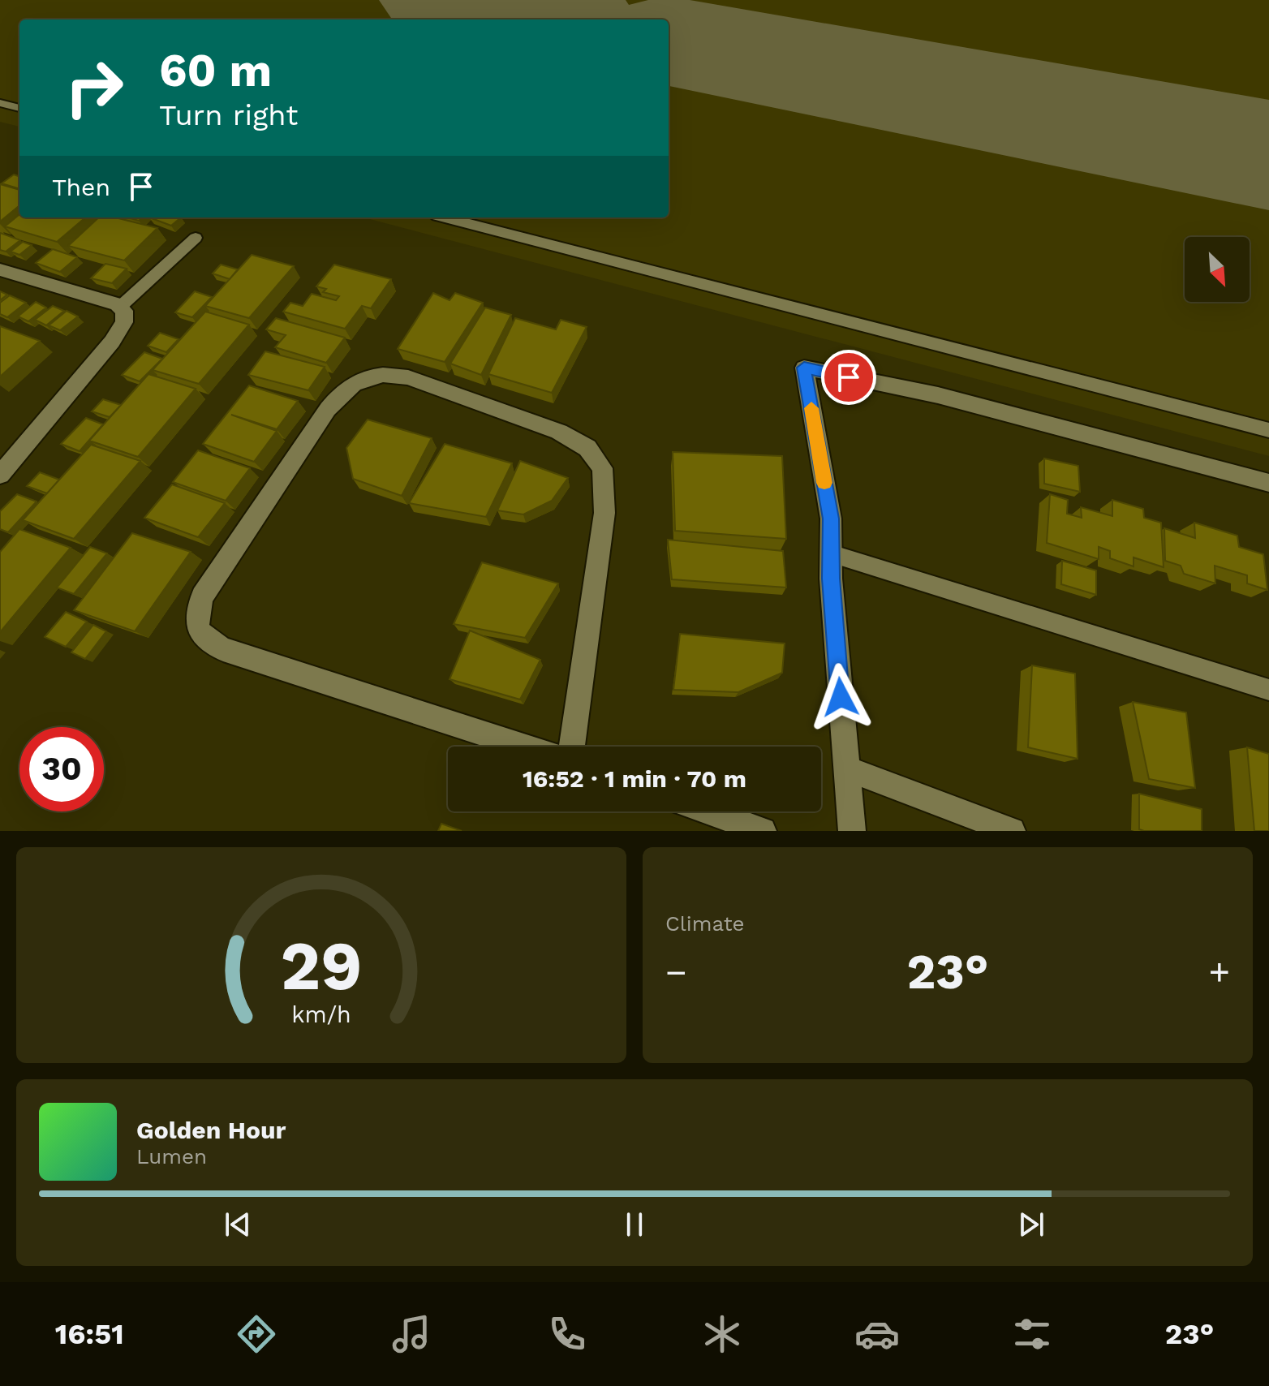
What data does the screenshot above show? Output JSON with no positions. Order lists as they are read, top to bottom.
{
  "north": "bottom right",
  "page": {
    "turn": ["60 m", "Turn right"],
    "then": "Then",
    "limit": "30",
    "trip": "16:52 · 1 min · 70 m",
    "tile": "Climate",
    "heat": ["−", "23°", "+"],
    "song": ["Golden Hour", "Lumen"],
    "tabs": ["16:51", "23°"],
    "gauge": ["29", "km/h"]
  }
}
